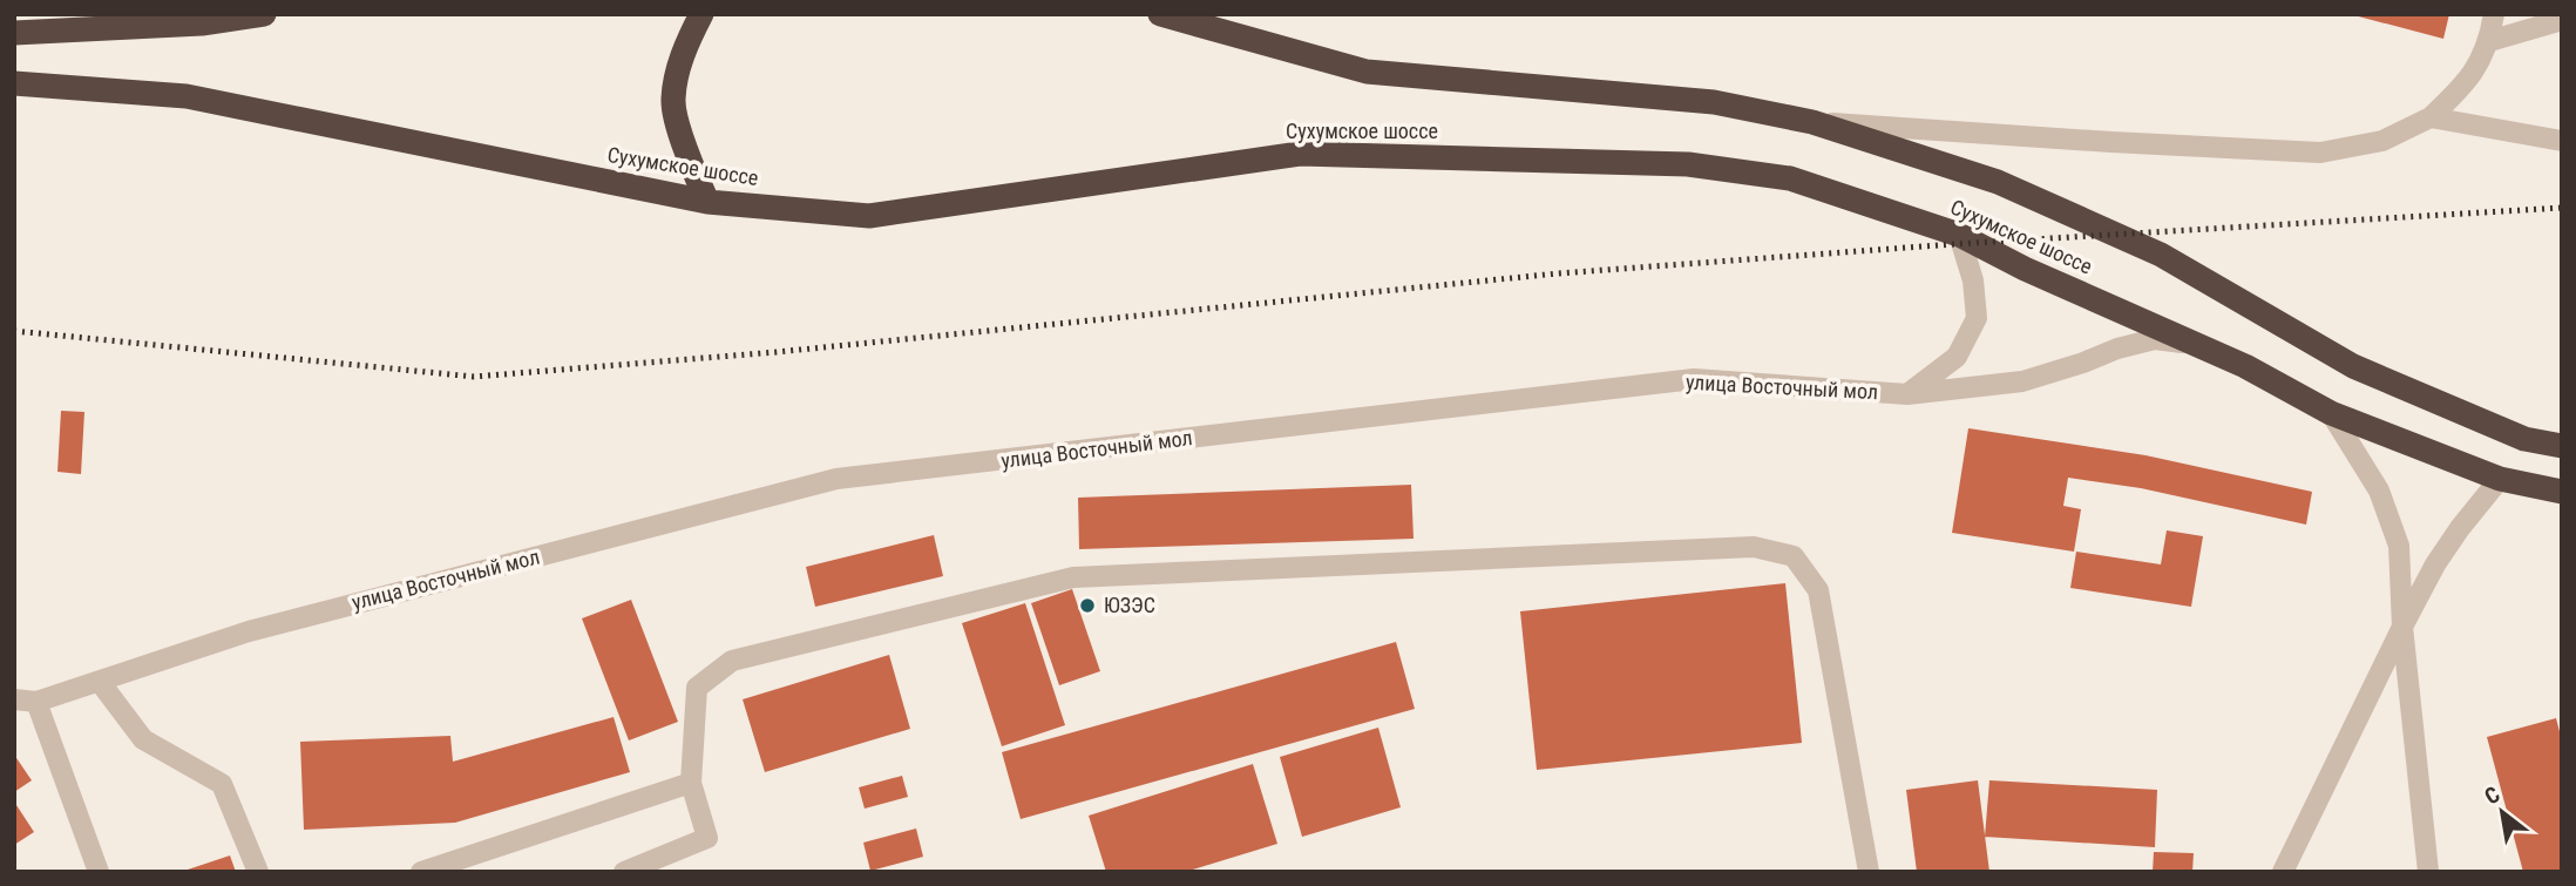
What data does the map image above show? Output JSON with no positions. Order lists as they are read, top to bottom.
{
  "streets": {
    "highway": ["Сухумское шоссе"],
    "street": ["улица Восточный мол"]
  },
  "crossings": [
    ["Сухумское шоссе", "улица Восточный мол"]
  ],
  "places": ["ЮЗЭС"],
  "north": "top left"
}
